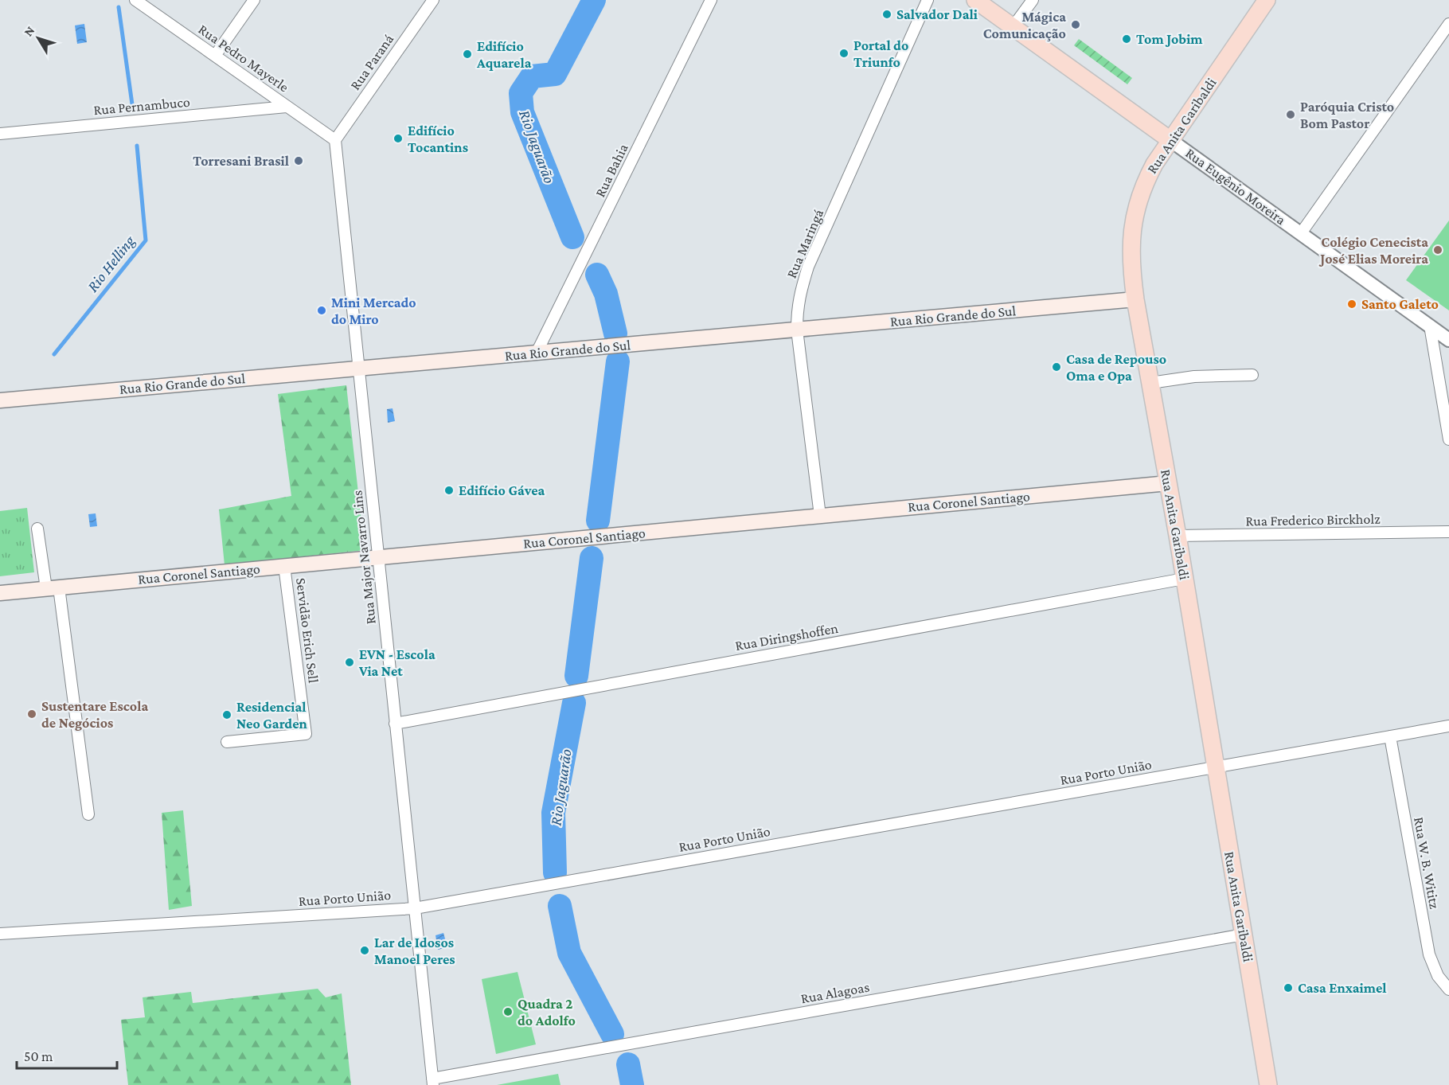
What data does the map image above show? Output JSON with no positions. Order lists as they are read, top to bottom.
{
  "streets": {
    "main road": [
      "Rua Anita Garibaldi",
      "Rua Eugênio Moreira",
      "Rua Rio Grande do Sul",
      "Rua Coronel Santiago"
    ],
    "street": [
      "Rua Pedro Mayerle",
      "Rua Paraná",
      "Rua Pernambuco",
      "Rua Bahia",
      "Rua Maringá",
      "Rua Frederico Birckholz",
      "Rua Major Navarro Lins",
      "Servidão Erich Sell",
      "Rua Diringshoffen",
      "Rua Porto União",
      "Rua W. B. Wititz",
      "Rua Alagoas"
    ]
  },
  "crossings": [
    ["Rua Pedro Mayerle", "Rua Paraná"],
    ["Rua Pedro Mayerle", "Rua Pernambuco"],
    ["Rua Pedro Mayerle", "Rua Major Navarro Lins"],
    ["Rua Paraná", "Rua Major Navarro Lins"],
    ["Rua Anita Garibaldi", "Rua Eugênio Moreira"],
    ["Rua Anita Garibaldi", "Rua Rio Grande do Sul"],
    ["Rua Anita Garibaldi", "Rua Coronel Santiago"],
    ["Rua Anita Garibaldi", "Rua Frederico Birckholz"],
    ["Rua Anita Garibaldi", "Rua Diringshoffen"],
    ["Rua Anita Garibaldi", "Rua Porto União"],
    ["Rua Anita Garibaldi", "Rua Alagoas"],
    ["Rua Bahia", "Rua Rio Grande do Sul"],
    ["Rua Maringá", "Rua Rio Grande do Sul"],
    ["Rua Maringá", "Rua Coronel Santiago"],
    ["Rua Rio Grande do Sul", "Rua Major Navarro Lins"],
    ["Rua Coronel Santiago", "Rua Major Navarro Lins"],
    ["Rua Coronel Santiago", "Servidão Erich Sell"],
    ["Rua Major Navarro Lins", "Rua Diringshoffen"],
    ["Rua Major Navarro Lins", "Rua Porto União"],
    ["Rua Major Navarro Lins", "Rua Alagoas"],
    ["Rua Porto União", "Rua W. B. Wititz"]
  ],
  "water": ["Rio Jaguarão", "Rio Helling"],
  "places": [
    "Salvador Dali",
    "Mágica Comunicação",
    "Tom Jobim",
    "Portal do Triunfo",
    "Edifício Aquarela",
    "Paróquia Cristo Bom Pastor",
    "Edifício Tocantins",
    "Torresani Brasil",
    "Colégio Cenecista José Elias Moreira",
    "Santo Galeto",
    "Mini Mercado do Miro",
    "Casa de Repouso Oma e Opa",
    "Edifício Gávea",
    "EVN - Escola Via Net",
    "Sustentare Escola de Negócios",
    "Residencial Neo Garden",
    "Lar de Idosos Manoel Peres",
    "Casa Enxaimel",
    "Quadra 2 do Adolfo"
  ],
  "scale_bar": "50 m",
  "north": "top left"
}
